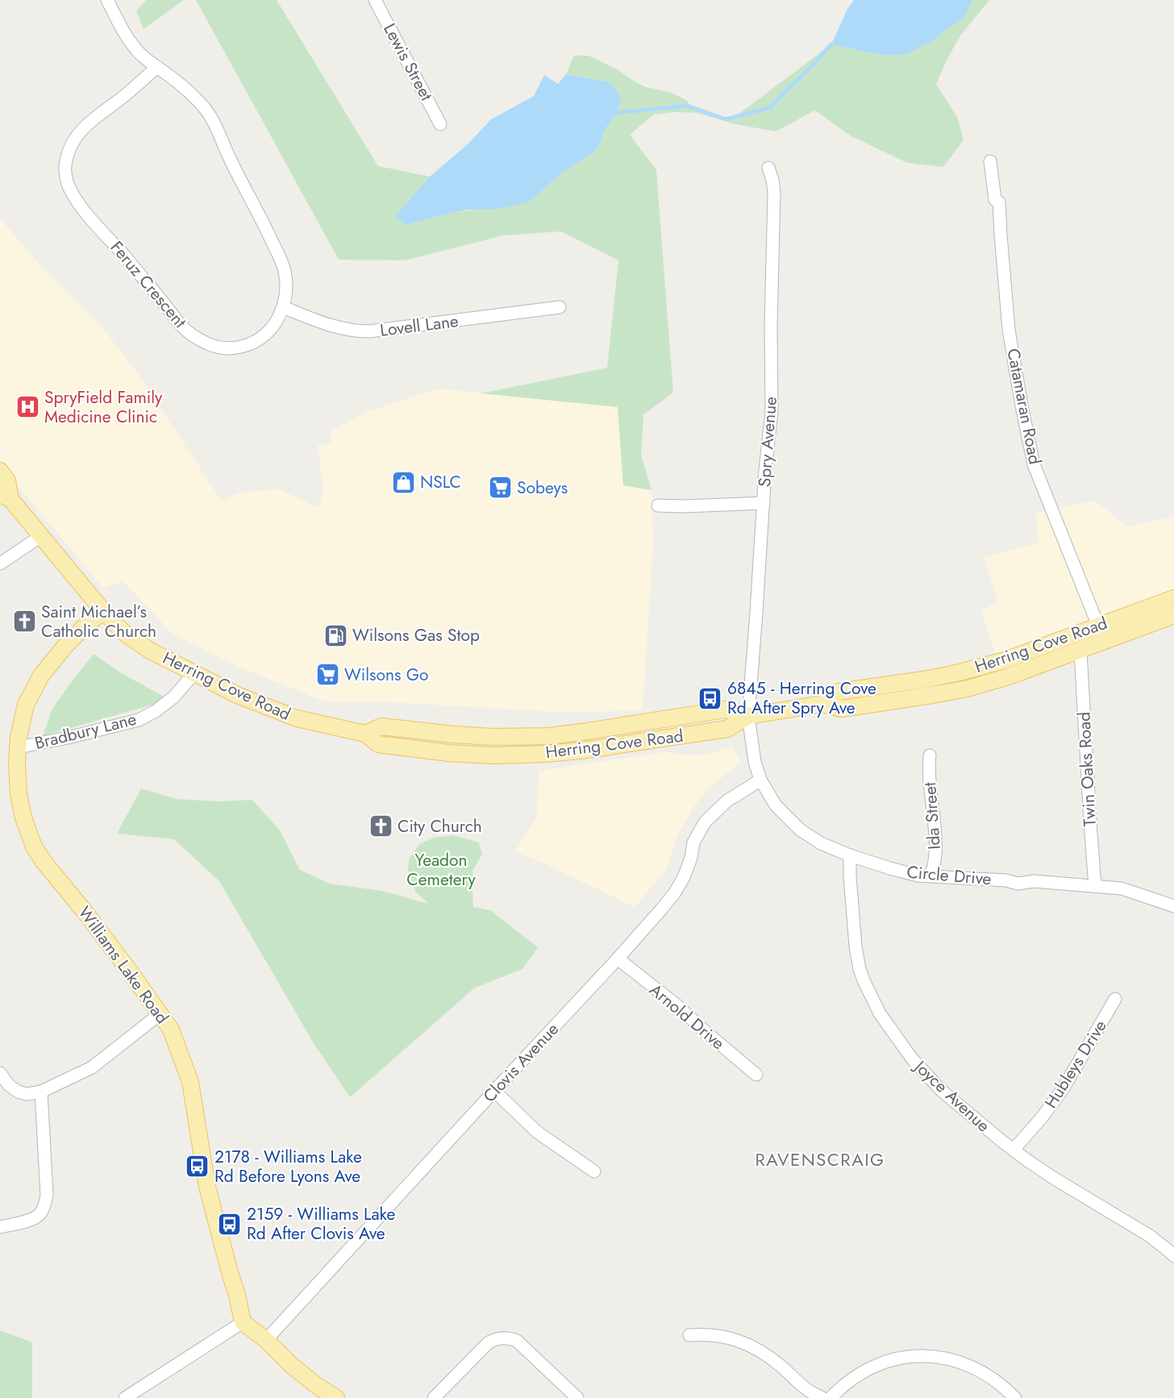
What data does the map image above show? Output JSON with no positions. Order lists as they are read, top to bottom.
{
  "streets": {
    "main road": ["Herring Cove Road", "Williams Lake Road"],
    "street": [
      "Lewis Street",
      "Feruz Crescent",
      "Lovell Lane",
      "Catamaran Road",
      "Spry Avenue",
      "Bradbury Lane",
      "Twin Oaks Road",
      "Ida Street",
      "Circle Drive",
      "Arnold Drive",
      "Clovis Avenue",
      "Hubleys Drive",
      "Joyce Avenue"
    ]
  },
  "crossings": [
    ["Feruz Crescent", "Lovell Lane"],
    ["Catamaran Road", "Herring Cove Road"],
    ["Spry Avenue", "Herring Cove Road"],
    ["Spry Avenue", "Circle Drive"],
    ["Herring Cove Road", "Bradbury Lane"],
    ["Herring Cove Road", "Twin Oaks Road"],
    ["Herring Cove Road", "Circle Drive"],
    ["Herring Cove Road", "Williams Lake Road"],
    ["Bradbury Lane", "Williams Lake Road"],
    ["Twin Oaks Road", "Circle Drive"],
    ["Ida Street", "Circle Drive"],
    ["Circle Drive", "Clovis Avenue"],
    ["Circle Drive", "Joyce Avenue"],
    ["Arnold Drive", "Clovis Avenue"],
    ["Hubleys Drive", "Joyce Avenue"]
  ],
  "districts": ["RAVENSCRAIG"],
  "parks": ["Yeadon Cemetery"],
  "places": {
    "hospital": ["SpryField Family Medicine Clinic"],
    "shop": ["NSLC"],
    "supermarket": ["Sobeys", "Wilsons Go"],
    "church": ["Saint Michael’s Catholic Church", "City Church"],
    "fuel station": ["Wilsons Gas Stop"],
    "bus stop": ["6845 - Herring Cove Rd After Spry Ave", "2178 - Williams Lake Rd Before Lyons Ave", "2159 - Williams Lake Rd After Clovis Ave"]
  }
}
